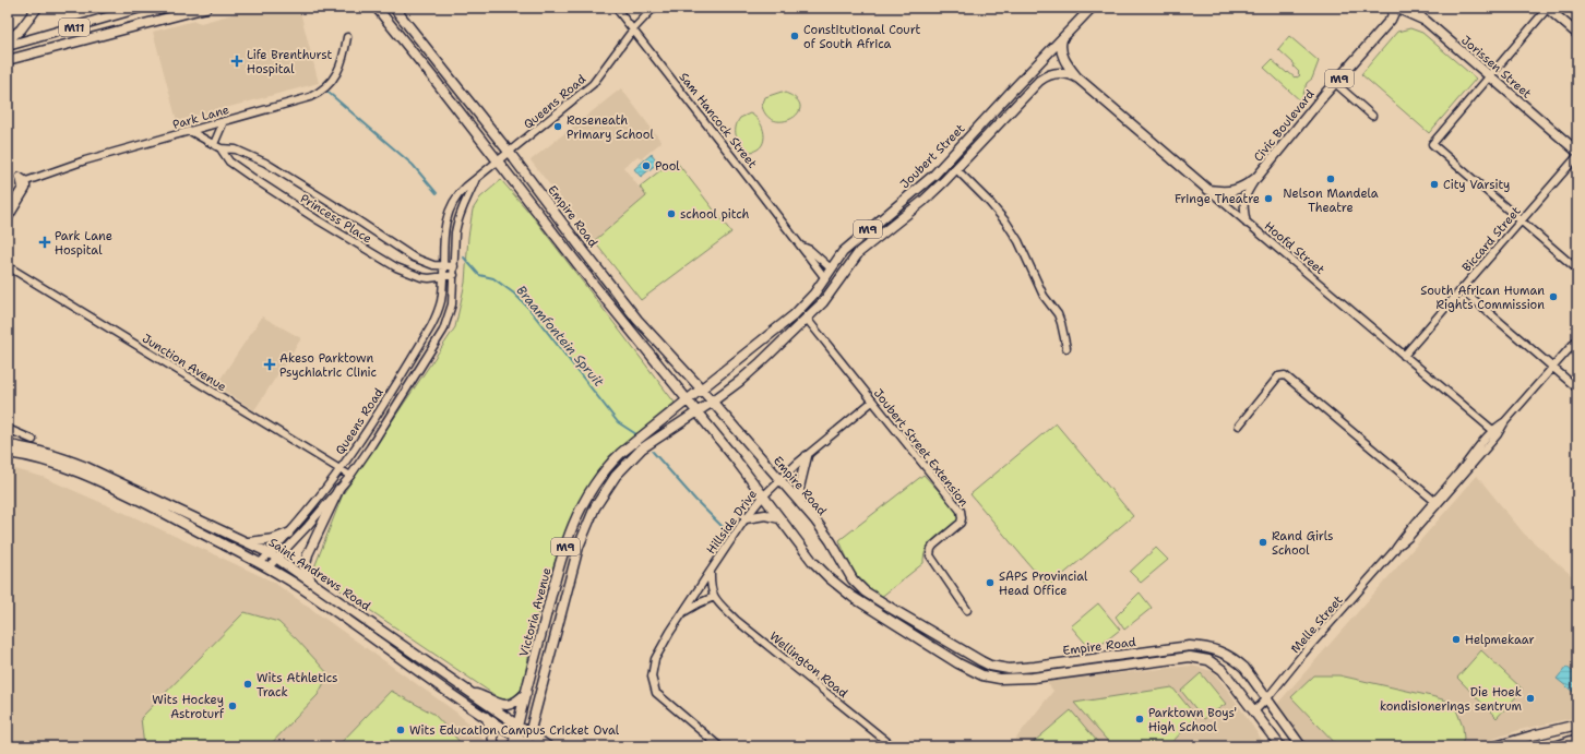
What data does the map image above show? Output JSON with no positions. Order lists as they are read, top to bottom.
{
  "streets": {
    "main road": [
      "M11",
      "Jorissen Street",
      "M9",
      "Civic Boulevard",
      "Joubert Street",
      "Empire Road",
      "Hoofd Street",
      "Saint Andrews Road",
      "Victoria Avenue"
    ],
    "street": [
      "Queens Road",
      "Park Lane",
      "Sam Hancock Street",
      "Princess Place",
      "Biccard Street",
      "Junction Avenue",
      "Joubert Street Extension",
      "Hillside Drive",
      "Melle Street",
      "Wellington Road"
    ]
  },
  "crossings": [
    ["Jorissen Street", "Civic Boulevard"],
    ["M9", "Joubert Street"],
    ["M9", "Empire Road"],
    ["M9", "Saint Andrews Road"],
    ["Queens Road", "Sam Hancock Street"],
    ["Queens Road", "Empire Road"],
    ["Queens Road", "Princess Place"],
    ["Queens Road", "Junction Avenue"],
    ["Queens Road", "Saint Andrews Road"],
    ["Park Lane", "Princess Place"],
    ["Sam Hancock Street", "Joubert Street"],
    ["Civic Boulevard", "Hoofd Street"],
    ["Joubert Street", "Empire Road"],
    ["Joubert Street", "Hoofd Street"],
    ["Joubert Street", "Joubert Street Extension"],
    ["Joubert Street", "Victoria Avenue"],
    ["Empire Road", "Hillside Drive"],
    ["Empire Road", "Victoria Avenue"],
    ["Empire Road", "Melle Street"],
    ["Biccard Street", "Hoofd Street"],
    ["Hoofd Street", "Melle Street"],
    ["Joubert Street Extension", "Hillside Drive"],
    ["Saint Andrews Road", "Victoria Avenue"]
  ],
  "water": ["Braamfontein Spruit"],
  "places": {
    "other": [
      "Constitutional Court of South Africa",
      "Roseneath Primary School",
      "Pool",
      "Nelson Mandela Theatre",
      "City Varsity",
      "Fringe Theatre",
      "school pitch",
      "South African Human Rights Commission",
      "Rand Girls School",
      "SAPS Provincial Head Office",
      "Helpmekaar",
      "Wits Athletics Track",
      "Die Hoek kondisionerings sentrum",
      "Wits Hockey Astroturf",
      "Parktown Boys' High School",
      "Wits Education Campus Cricket Oval"
    ],
    "health": ["Life Brenthurst Hospital", "Park Lane Hospital", "Akeso Parktown Psychiatric Clinic"]
  }
}
